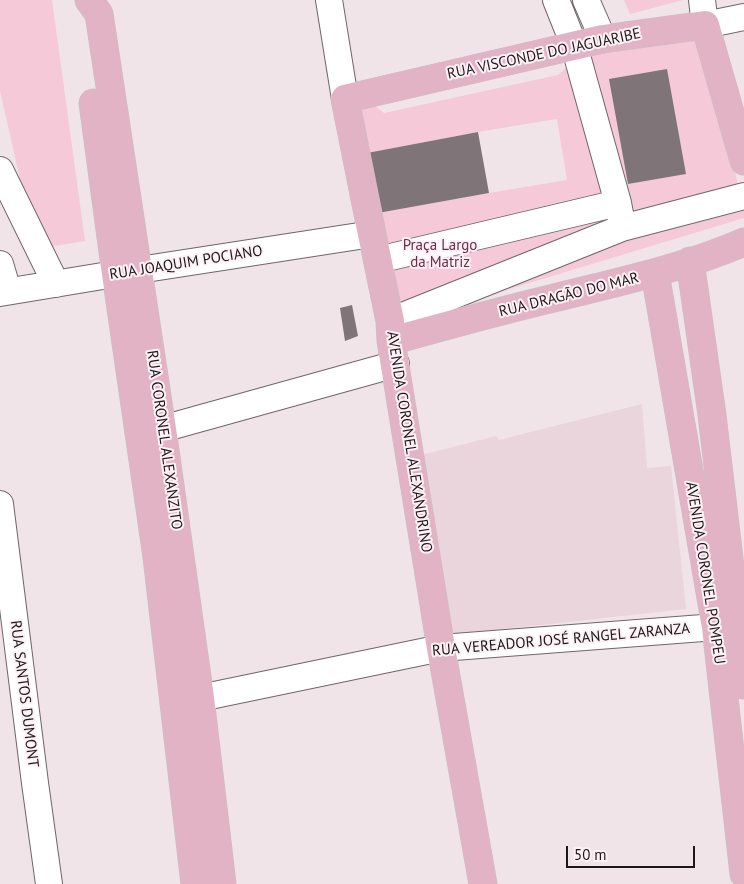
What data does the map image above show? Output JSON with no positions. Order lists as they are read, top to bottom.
{
  "streets": {
    "main road": [
      "RUA VISCONDE DO JAGUARIBE",
      "RUA DRAGÃO DO MAR",
      "RUA CORONEL ALEXANZITO",
      "AVENIDA CORONEL ALEXANDRINO",
      "AVENIDA CORONEL POMPEU"
    ],
    "street": ["RUA JOAQUIM POCIANO", "RUA VEREADOR JOSÉ RANGEL ZARANZA", "RUA SANTOS DUMONT"]
  },
  "crossings": [
    ["RUA VISCONDE DO JAGUARIBE", "AVENIDA CORONEL ALEXANDRINO"],
    ["RUA JOAQUIM POCIANO", "RUA CORONEL ALEXANZITO"],
    ["RUA JOAQUIM POCIANO", "AVENIDA CORONEL ALEXANDRINO"],
    ["RUA DRAGÃO DO MAR", "RUA CORONEL ALEXANZITO"],
    ["RUA DRAGÃO DO MAR", "AVENIDA CORONEL ALEXANDRINO"],
    ["RUA DRAGÃO DO MAR", "AVENIDA CORONEL POMPEU"],
    ["RUA CORONEL ALEXANZITO", "RUA VEREADOR JOSÉ RANGEL ZARANZA"],
    ["AVENIDA CORONEL ALEXANDRINO", "RUA VEREADOR JOSÉ RANGEL ZARANZA"],
    ["AVENIDA CORONEL POMPEU", "RUA VEREADOR JOSÉ RANGEL ZARANZA"]
  ],
  "parks": ["Praça Largo da Matriz"],
  "scale_bar": "50 m"
}
